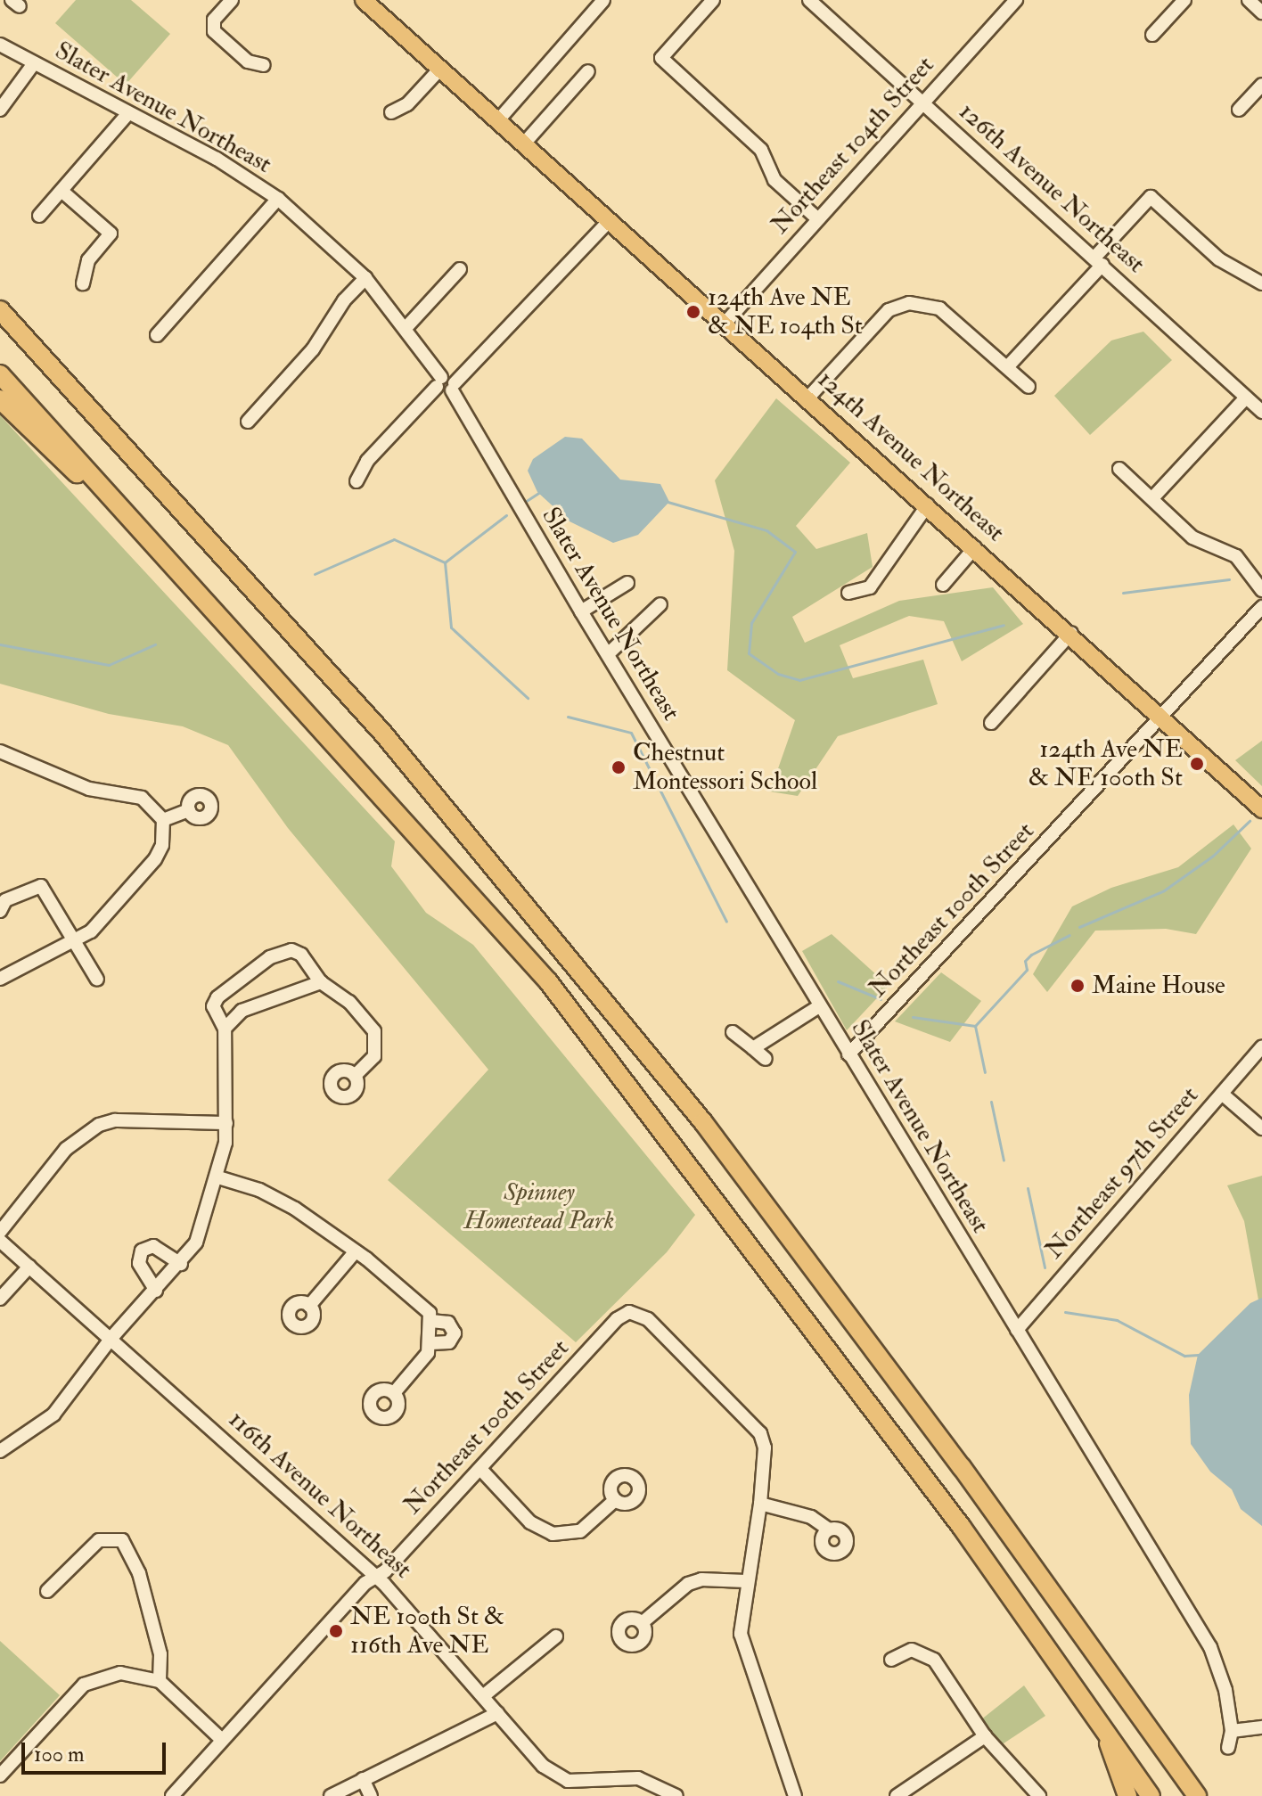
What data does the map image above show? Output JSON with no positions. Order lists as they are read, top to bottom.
{
  "streets": {
    "main road": ["124th Avenue Northeast"],
    "street": [
      "Slater Avenue Northeast",
      "Northeast 104th Street",
      "126th Avenue Northeast",
      "Northeast 100th Street",
      "Northeast 97th Street",
      "116th Avenue Northeast"
    ]
  },
  "crossings": [
    ["Slater Avenue Northeast", "Northeast 100th Street"],
    ["Slater Avenue Northeast", "Northeast 97th Street"],
    ["Northeast 104th Street", "126th Avenue Northeast"],
    ["Northeast 104th Street", "124th Avenue Northeast"],
    ["124th Avenue Northeast", "Northeast 100th Street"],
    ["Northeast 100th Street", "116th Avenue Northeast"]
  ],
  "parks": ["Spinney Homestead Park"],
  "places": [
    "124th Ave NE & NE 104th St",
    "124th Ave NE & NE 100th St",
    "Chestnut Montessori School",
    "Maine House",
    "NE 100th St & 116th Ave NE"
  ],
  "scale_bar": "100 m"
}
